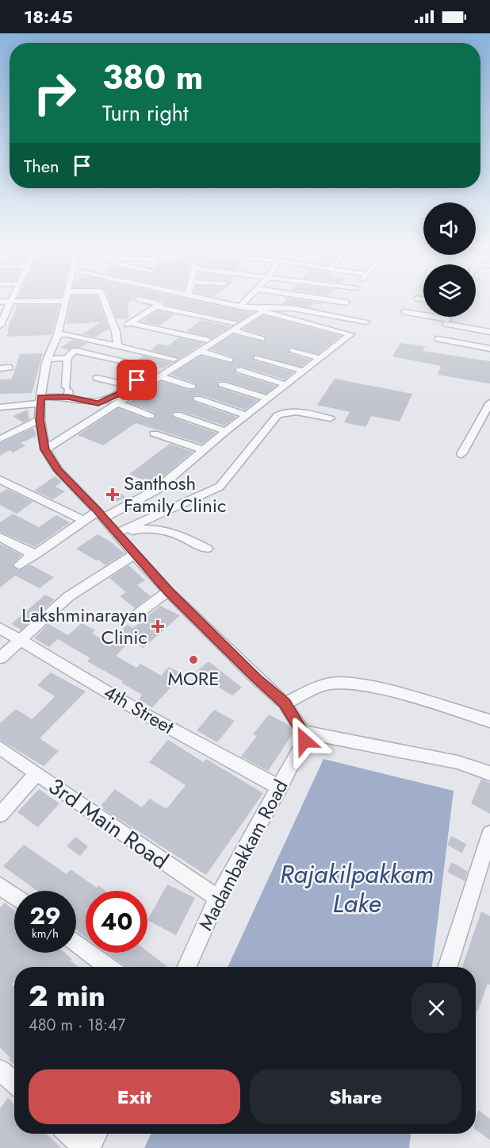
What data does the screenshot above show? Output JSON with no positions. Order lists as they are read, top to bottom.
{
  "streets": {
    "street": ["4th Street", "3rd Main Road", "Madambakkam Road"]
  },
  "crossings": [
    ["4th Street", "Madambakkam Road"],
    ["3rd Main Road", "Madambakkam Road"]
  ],
  "water": ["Rajakilpakkam Lake"],
  "places": {
    "health": ["Santhosh Family Clinic", "Lakshminarayan Clinic"],
    "other": ["MORE"]
  },
  "page": {
    "status": "18:45",
    "turn": ["380 m", "Turn right"],
    "then": "Then",
    "speed": "29 km/h",
    "limit": "40",
    "heading": ["2 min", "480 m · 18:47"],
    "buttons": ["Exit", "Share"]
  }
}
